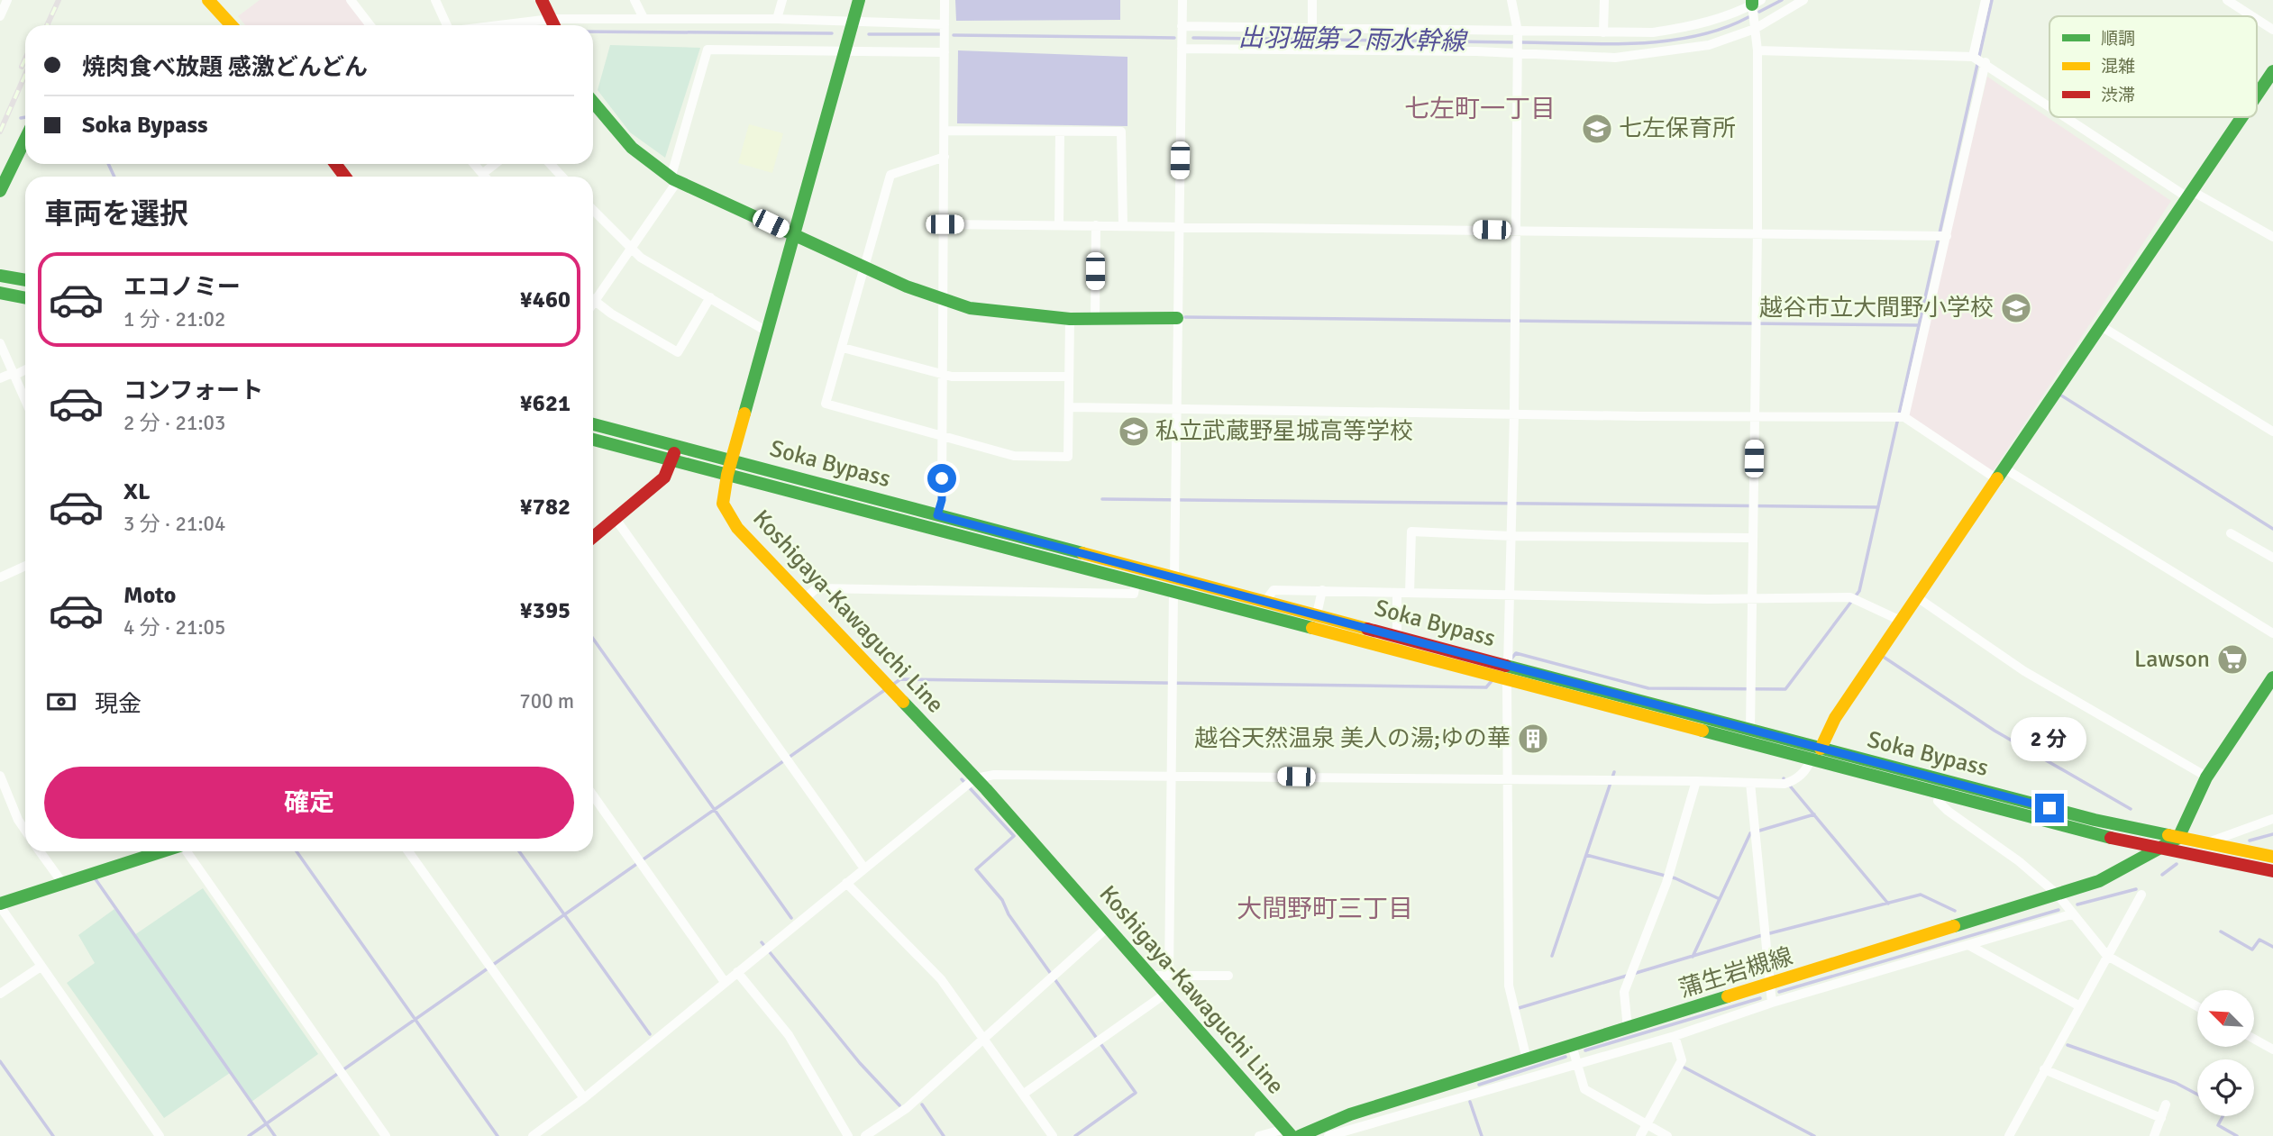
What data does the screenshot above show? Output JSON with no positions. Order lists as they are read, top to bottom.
{
  "streets": {
    "main road": ["Soka Bypass", "Koshigaya-Kawaguchi Line", "蒲生岩槻線"]
  },
  "crossings": [
    ["Soka Bypass", "Koshigaya-Kawaguchi Line"],
    ["Soka Bypass", "蒲生岩槻線"]
  ],
  "districts": ["七左町一丁目", "大間野町三丁目"],
  "water": ["出羽堀第２雨水幹線"],
  "places": {
    "school or university": ["七左保育所", "越谷市立大間野小学校", "私立武蔵野星城高等学校"],
    "supermarket": ["Lawson"],
    "building": ["越谷天然温泉 美人の湯;ゆの華"]
  },
  "legend": ["順調", "混雑", "渋滞"],
  "north": "top left",
  "page": {
    "banner": ["焼肉食べ放題 感激どんどん", "Soka Bypass"],
    "heading": "車両を選択",
    "list": [
      {
        "name": "エコノミー",
        "note": "1 分 · 21:02",
        "value": "¥460"
      },
      {
        "name": "コンフォート",
        "note": "2 分 · 21:03",
        "value": "¥621"
      },
      {
        "name": "XL",
        "note": "3 分 · 21:04",
        "value": "¥782"
      },
      {
        "name": "Moto",
        "note": "4 分 · 21:05",
        "value": "¥395"
      }
    ],
    "pay": ["現金", "700 m"],
    "bubble": "2 分",
    "buttons": "確定"
  }
}
